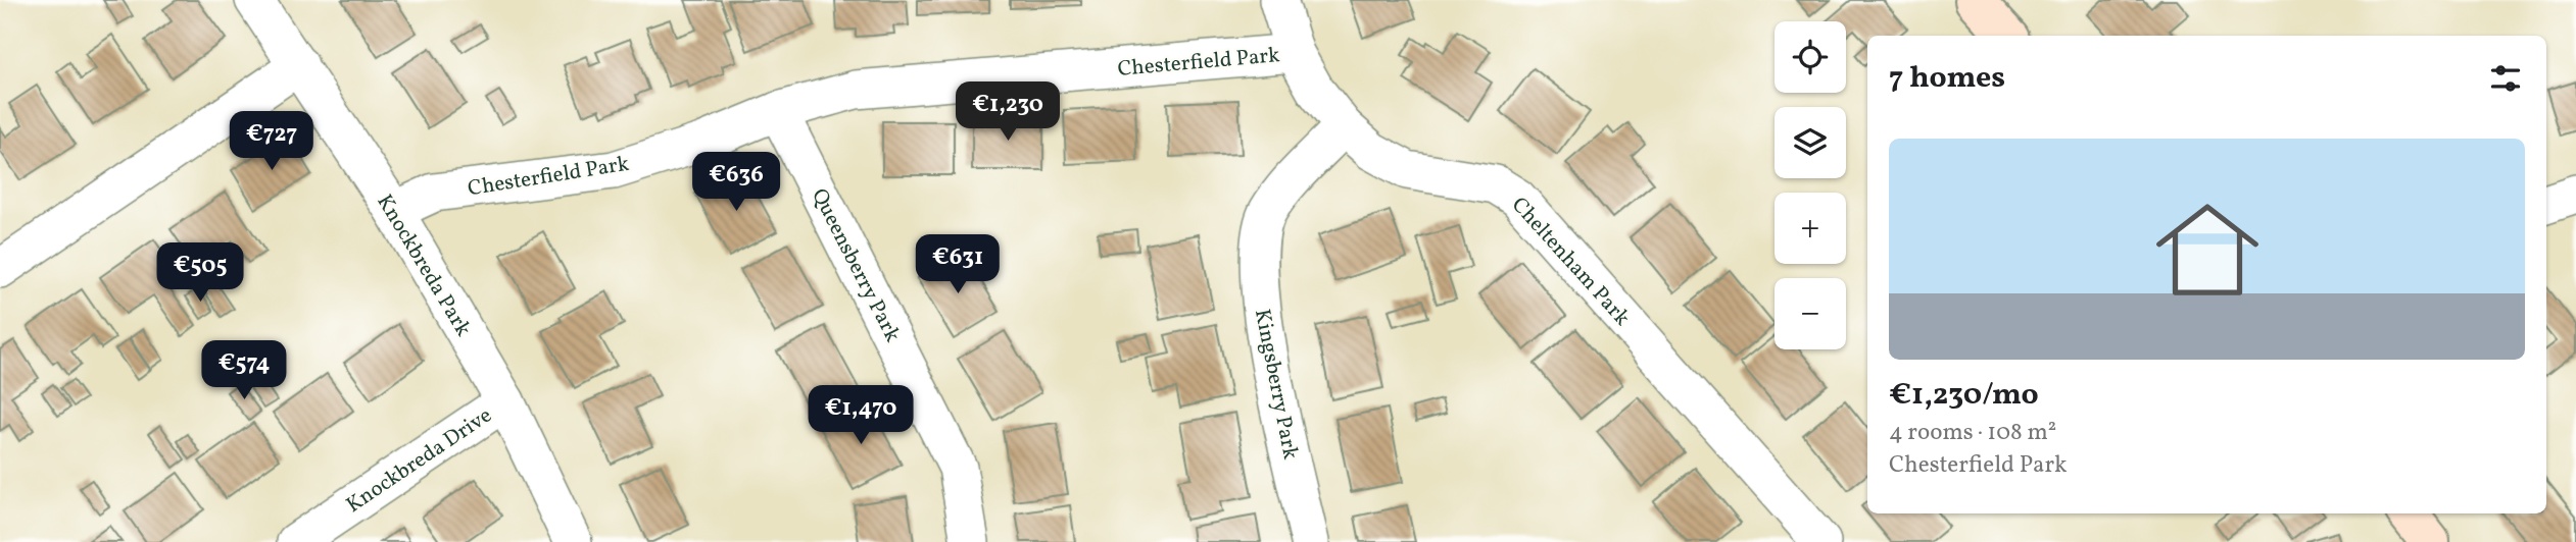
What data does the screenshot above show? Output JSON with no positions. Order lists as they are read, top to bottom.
{
  "streets": {
    "street": [
      "Chesterfield Park",
      "Cheltenham Park",
      "Knockbreda Park",
      "Queensberry Park",
      "Kingsberry Park",
      "Knockbreda Drive"
    ]
  },
  "crossings": [
    ["Chesterfield Park", "Cheltenham Park"],
    ["Chesterfield Park", "Knockbreda Park"],
    ["Chesterfield Park", "Queensberry Park"],
    ["Cheltenham Park", "Kingsberry Park"],
    ["Knockbreda Park", "Knockbreda Drive"]
  ],
  "page": {
    "map_buttons": ["+", "−"],
    "heading": "7 homes",
    "price": [
      "€1,230",
      "€727",
      "€636",
      "€631",
      "€505",
      "€574",
      "€1,470"
    ],
    "list": [
      {
        "name": "€1,230/mo",
        "note": "4 rooms · 108 m² · Chesterfield Park"
      }
    ]
  }
}
